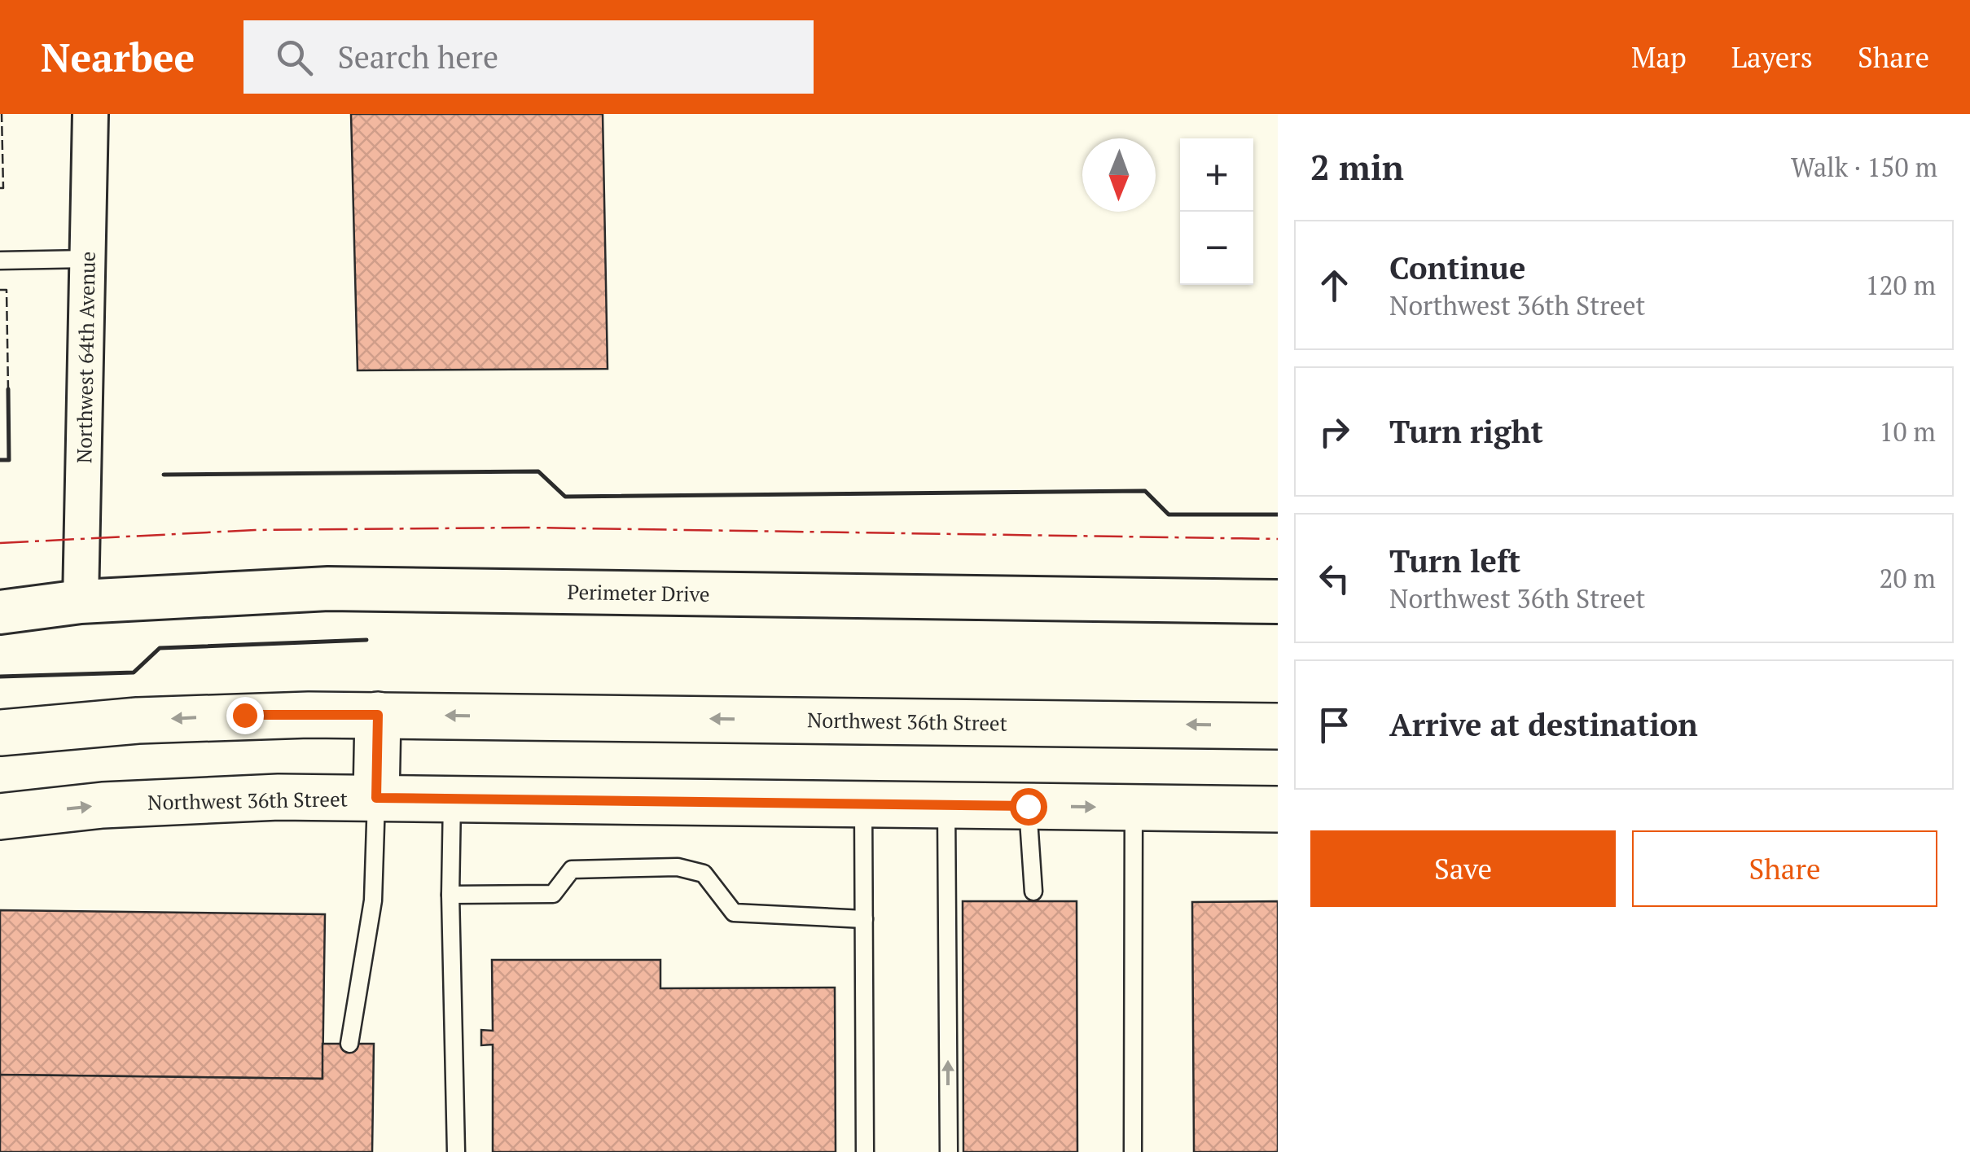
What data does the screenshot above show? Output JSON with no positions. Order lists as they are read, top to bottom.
{
  "streets": {
    "main road": ["Northwest 36th Street"],
    "street": ["Northwest 64th Avenue", "Perimeter Drive"]
  },
  "crossings": [
    ["Northwest 64th Avenue", "Perimeter Drive"]
  ],
  "north": "bottom",
  "page": {
    "header": "Nearbee",
    "search": "Search here",
    "nav": ["Map", "Layers", "Share"],
    "heading": ["2 min", "Walk · 150 m"],
    "map_buttons": ["+", "−"],
    "list": [
      ["Continue", "Northwest 36th Street", "120 m"],
      ["Turn right", "10 m"],
      ["Turn left", "Northwest 36th Street", "20 m"],
      "Arrive at destination"
    ],
    "buttons": ["Save", "Share"]
  }
}
